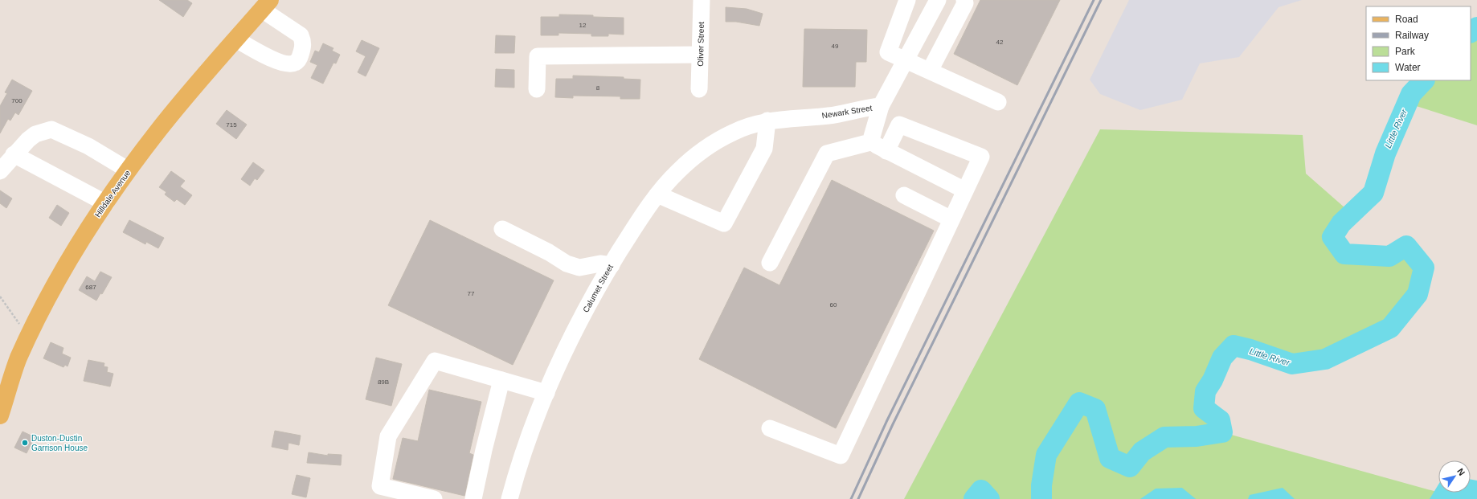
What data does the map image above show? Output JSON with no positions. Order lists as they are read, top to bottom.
{
  "streets": {
    "main road": ["Hilldale Avenue"],
    "street": ["Oliver Street", "Newark Street", "Calumet Street"]
  },
  "crossings": [
    ["Newark Street", "Calumet Street"]
  ],
  "water": ["Little River"],
  "places": ["Duston-Dustin Garrison House"],
  "house_numbers": [
    "12",
    "42",
    "49",
    "8",
    "700",
    "715",
    "687",
    "77",
    "60",
    "89B"
  ],
  "legend": [
    "Road",
    "Railway",
    "Park",
    "Water"
  ],
  "north": "top right"
}
